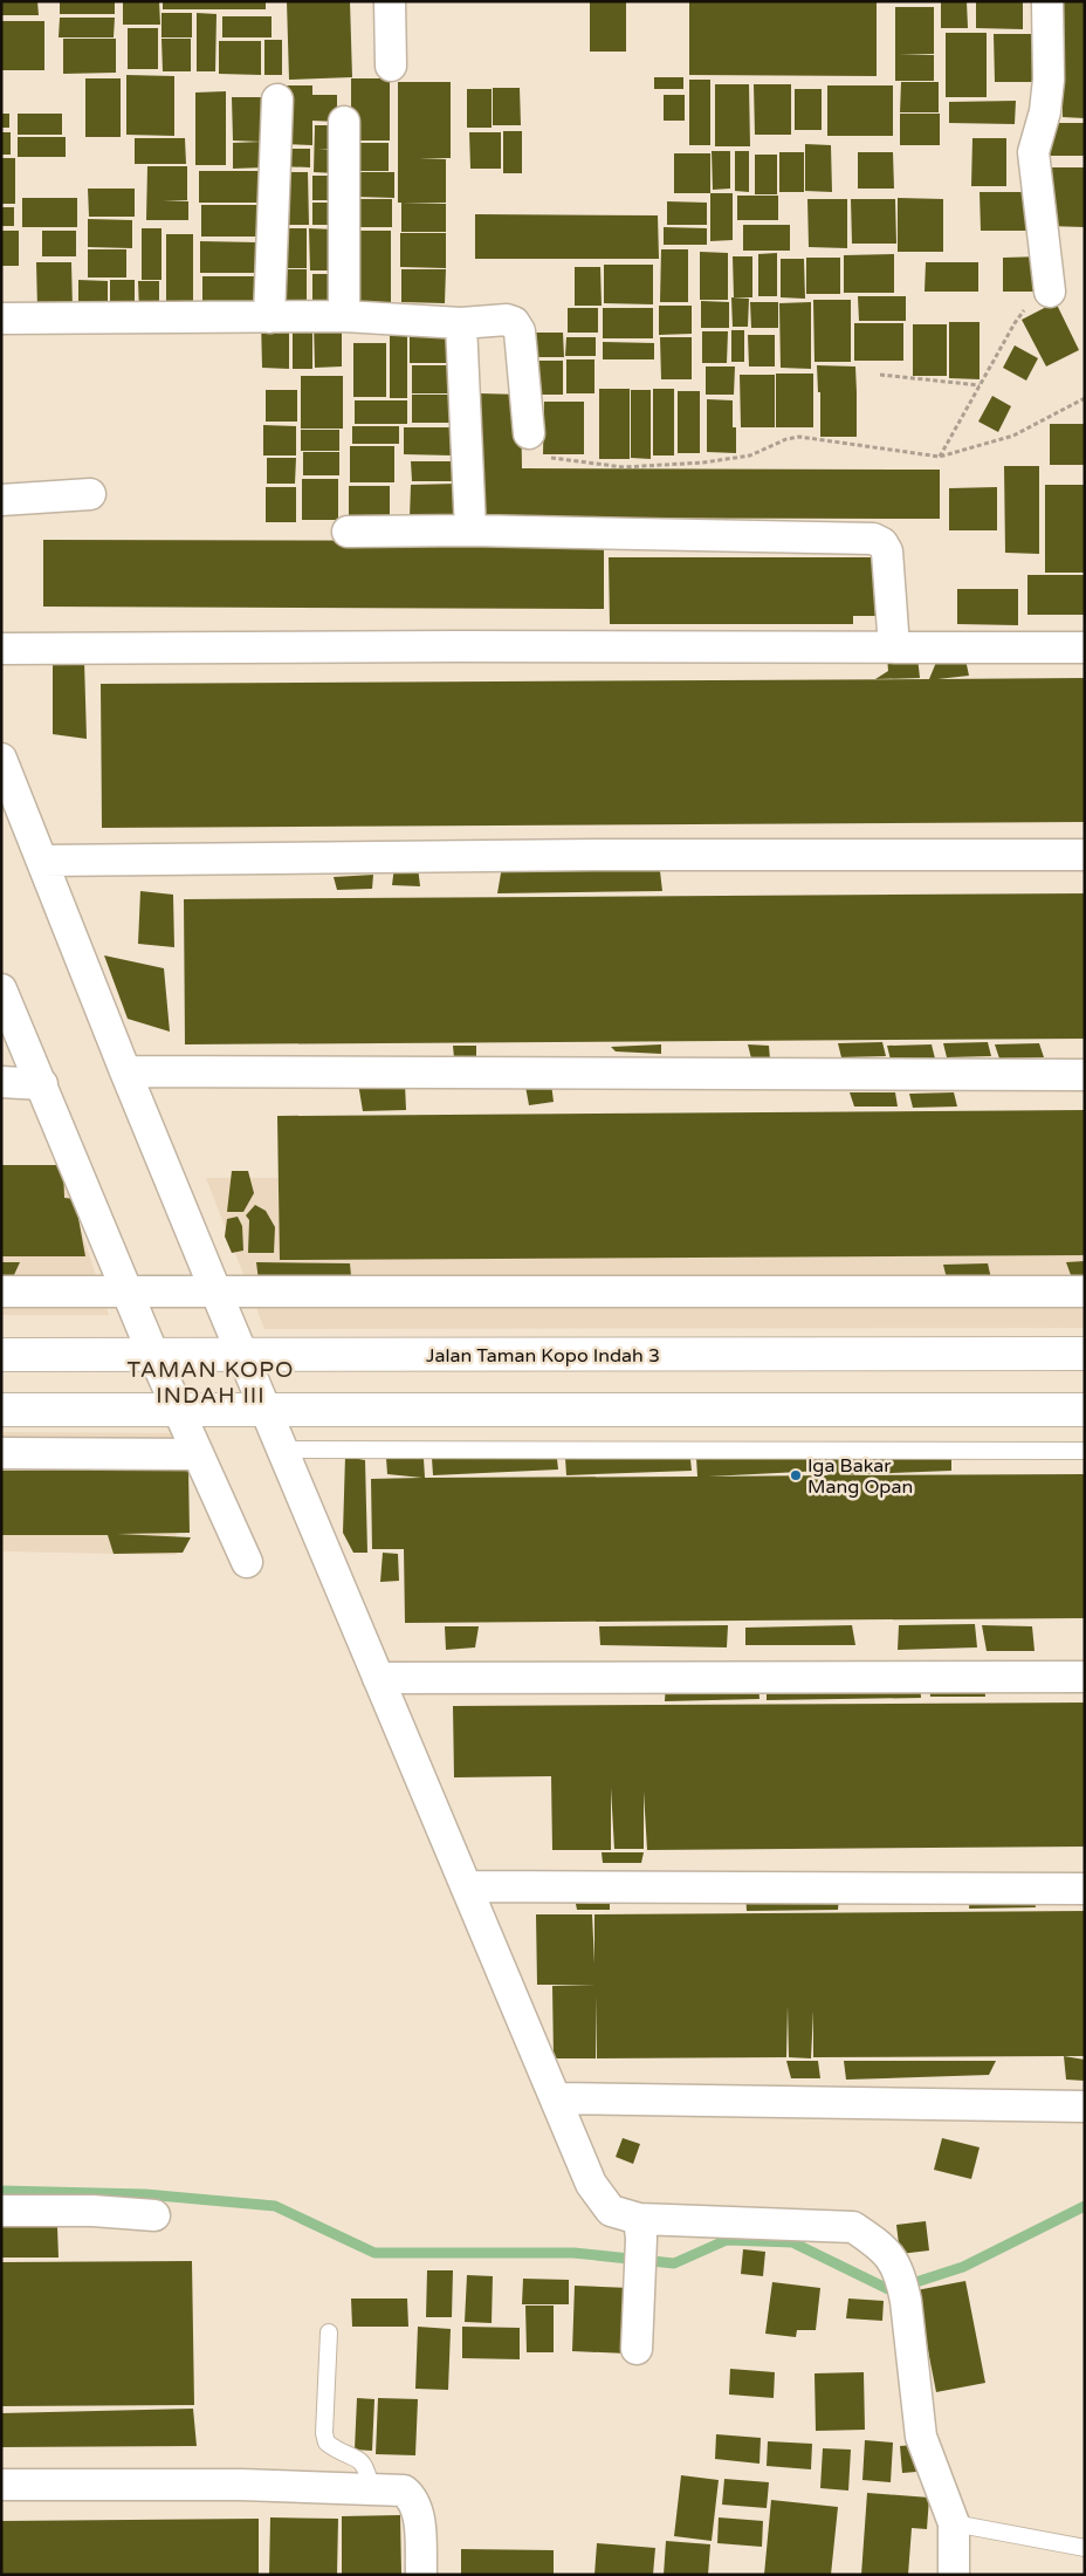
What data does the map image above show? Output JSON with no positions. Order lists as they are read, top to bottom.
{
  "streets": {
    "main road": ["Jalan Taman Kopo Indah 3"]
  },
  "districts": ["TAMAN KOPO INDAH III"],
  "places": ["Iga Bakar Mang Opan"]
}
